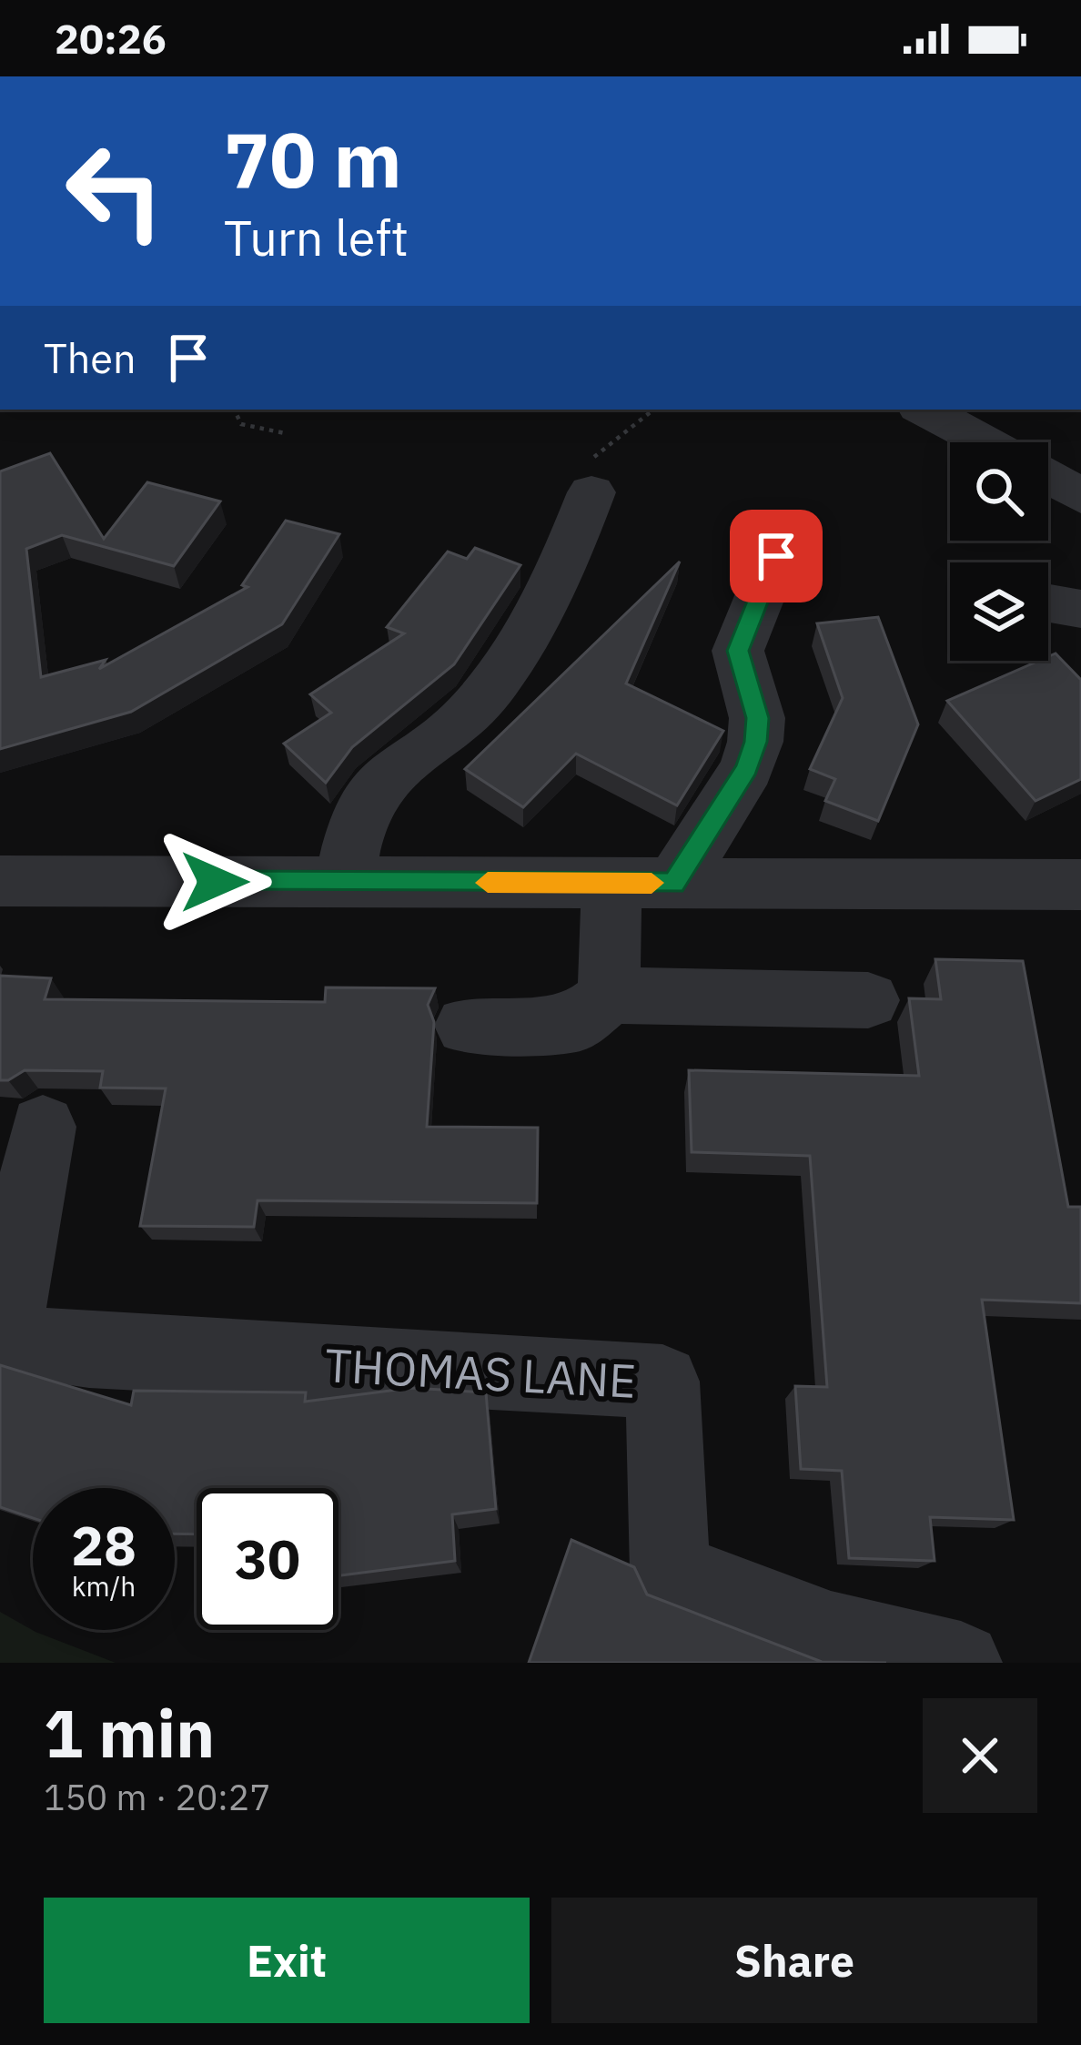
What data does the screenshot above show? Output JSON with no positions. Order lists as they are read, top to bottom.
{
  "streets": {
    "street": ["THOMAS LANE"]
  },
  "page": {
    "status": "20:26",
    "turn": ["70 m", "Turn left"],
    "then": "Then",
    "speed": "28 km/h",
    "limit": "30",
    "heading": ["1 min", "150 m · 20:27"],
    "buttons": ["Exit", "Share"]
  }
}
